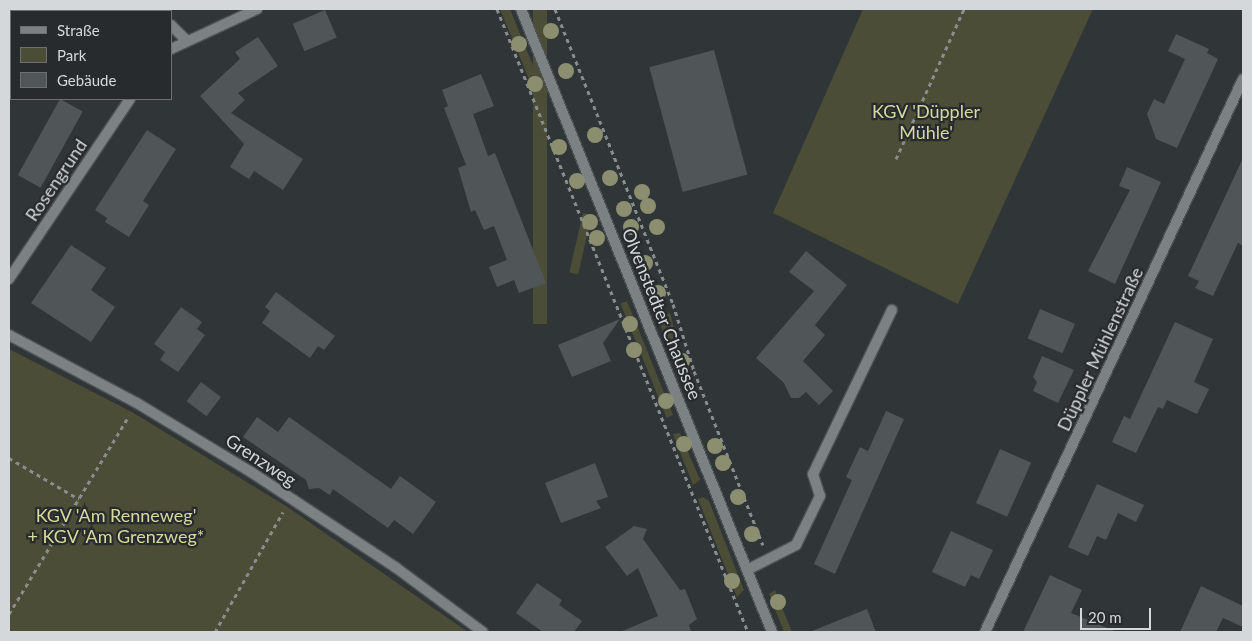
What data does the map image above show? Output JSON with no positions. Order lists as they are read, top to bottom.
{
  "streets": {
    "street": [
      "Rosengrund",
      "Olvenstedter Chaussee",
      "Düppler Mühlenstraße",
      "Grenzweg"
    ]
  },
  "parks": ["KGV 'Düppler Mühle'", "KGV 'Am Renneweg' + KGV 'Am Grenzweg*"],
  "legend": ["Straße", "Park", "Gebäude"],
  "scale_bar": "20 m"
}
